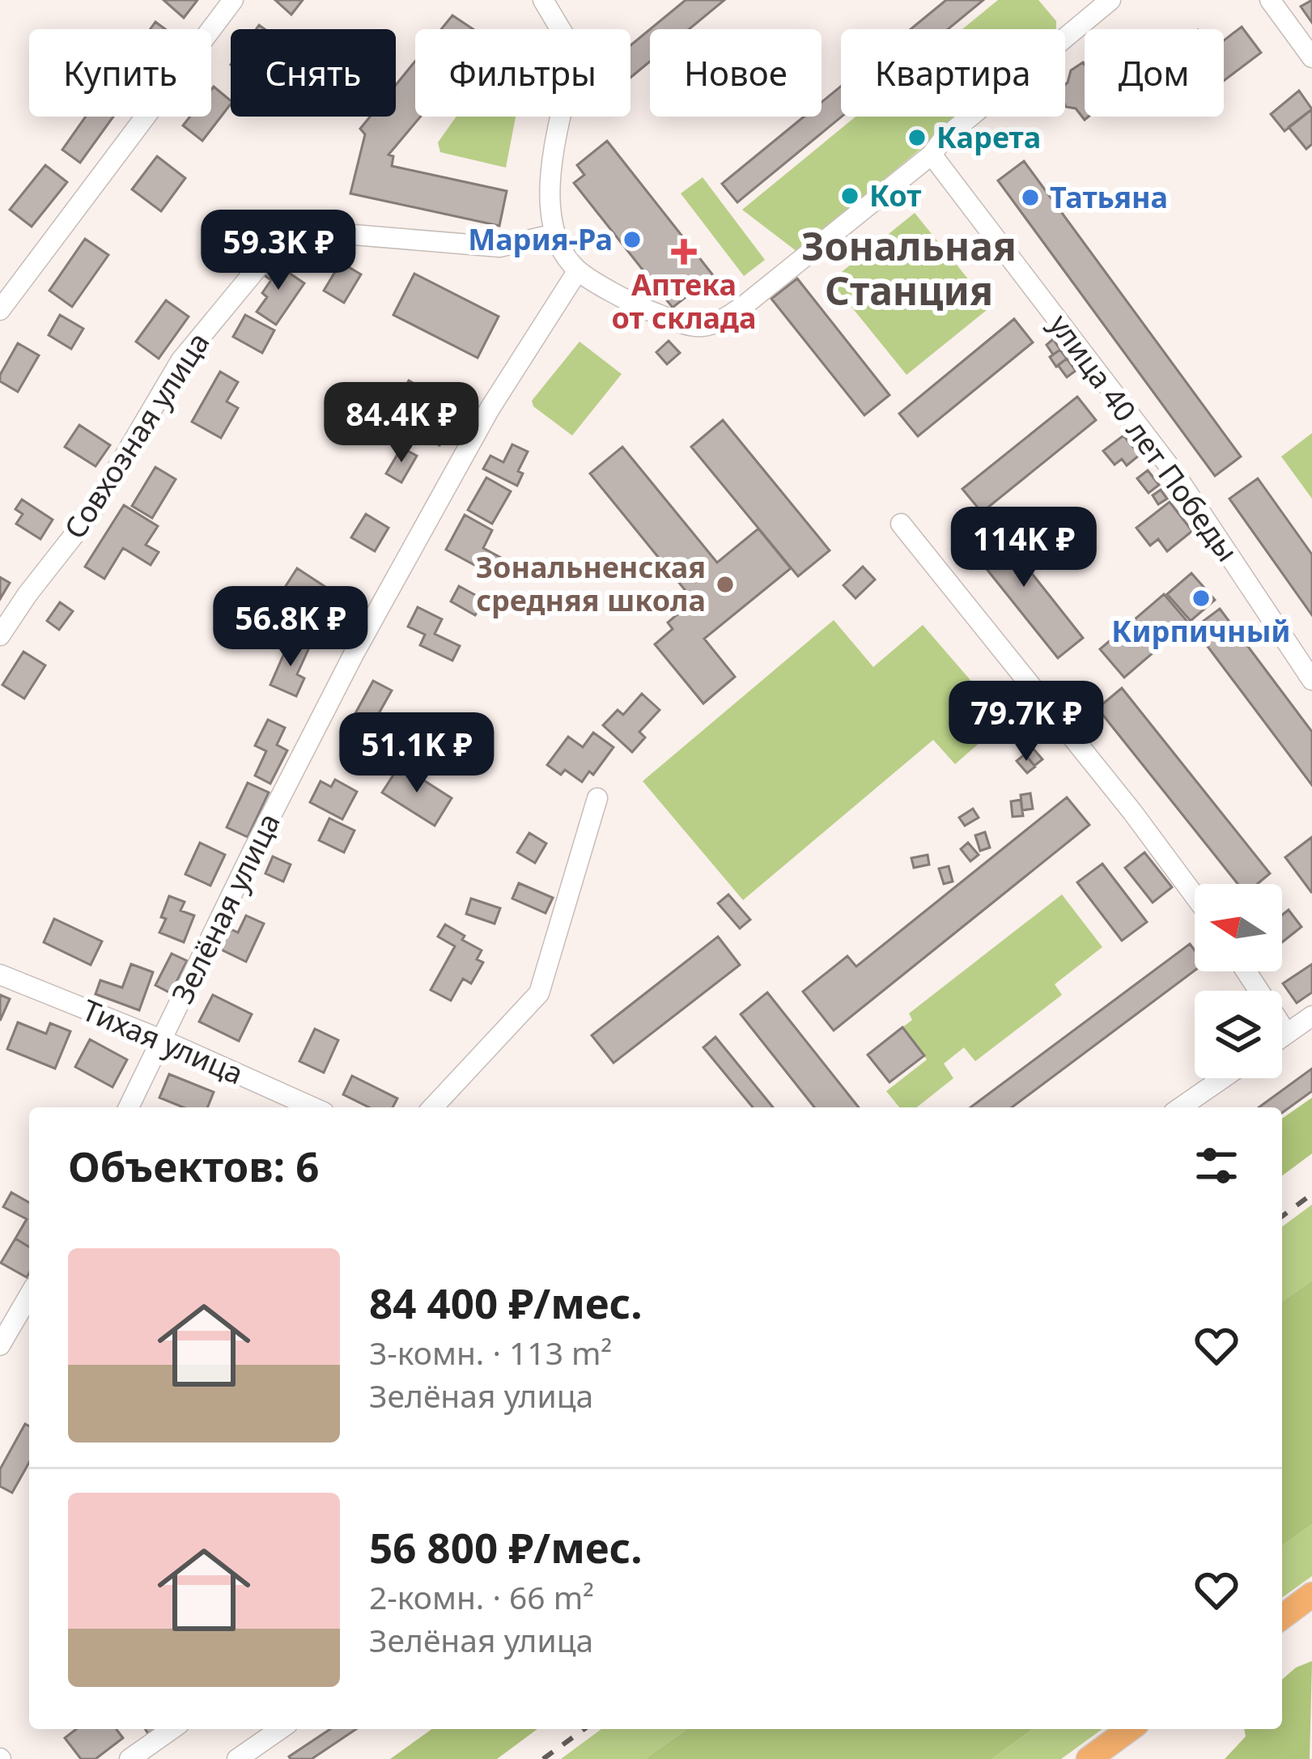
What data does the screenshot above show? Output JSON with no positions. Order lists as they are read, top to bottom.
{
  "streets": {
    "street": [
      "Совхозная улица",
      "улица 40 лет Победы",
      "Зелёная улица",
      "Тихая улица"
    ]
  },
  "crossings": [
    ["Зелёная улица", "Тихая улица"]
  ],
  "districts": ["Зональная Станция"],
  "places": {
    "other": [
      "Карета",
      "Кот",
      "Татьяна",
      "Мария-Ра",
      "Зональненская средняя школа",
      "Кирпичный"
    ],
    "health": ["Аптека от склада"]
  },
  "north": "left",
  "page": {
    "chip": [
      "Купить",
      "Снять",
      "Фильтры",
      "Новое",
      "Квартира",
      "Дом"
    ],
    "price": [
      "59.3K ₽",
      "84.4K ₽",
      "114K ₽",
      "56.8K ₽",
      "79.7K ₽",
      "51.1K ₽"
    ],
    "heading": "Объектов: 6",
    "list": [
      {
        "name": "84 400 ₽/мес.",
        "note": "3-комн. · 113 m² · Зелёная улица"
      },
      {
        "name": "56 800 ₽/мес.",
        "note": "2-комн. · 66 m² · Зелёная улица"
      }
    ]
  }
}
